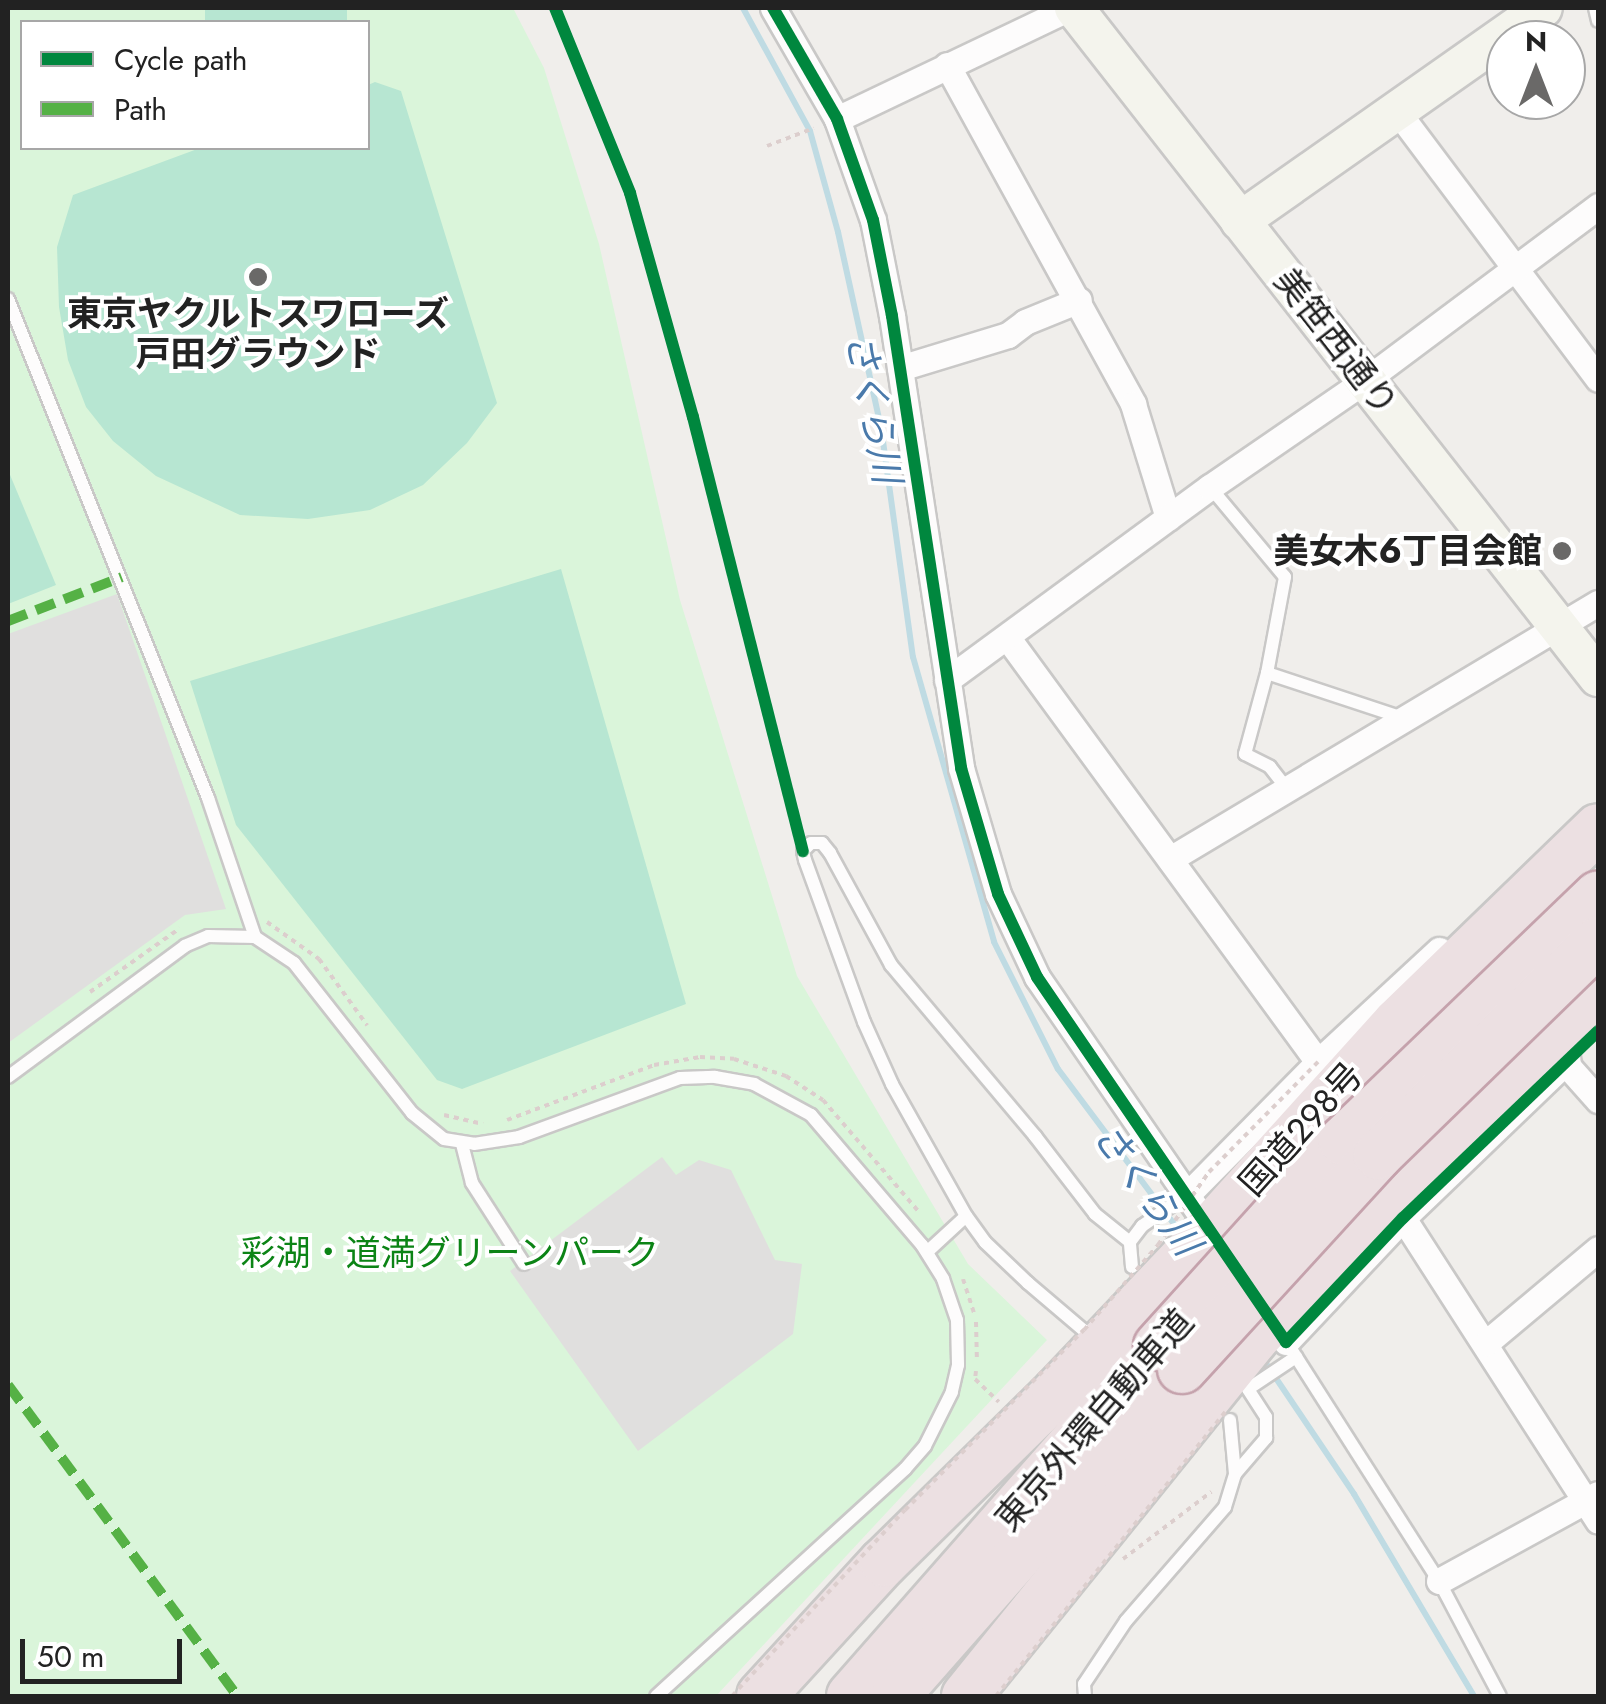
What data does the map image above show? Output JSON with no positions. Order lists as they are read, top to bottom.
{
  "streets": {
    "highway": ["国道298号", "東京外環自動車道"],
    "street": ["美笹西通り"]
  },
  "water": ["さくら川"],
  "parks": ["彩湖・道満グリーンパーク"],
  "places": ["東京ヤクルトスワローズ 戸田グラウンド", "美女木6丁目会館"],
  "legend": ["Cycle path", "Path"],
  "scale_bar": "50 m",
  "north": "top"
}
